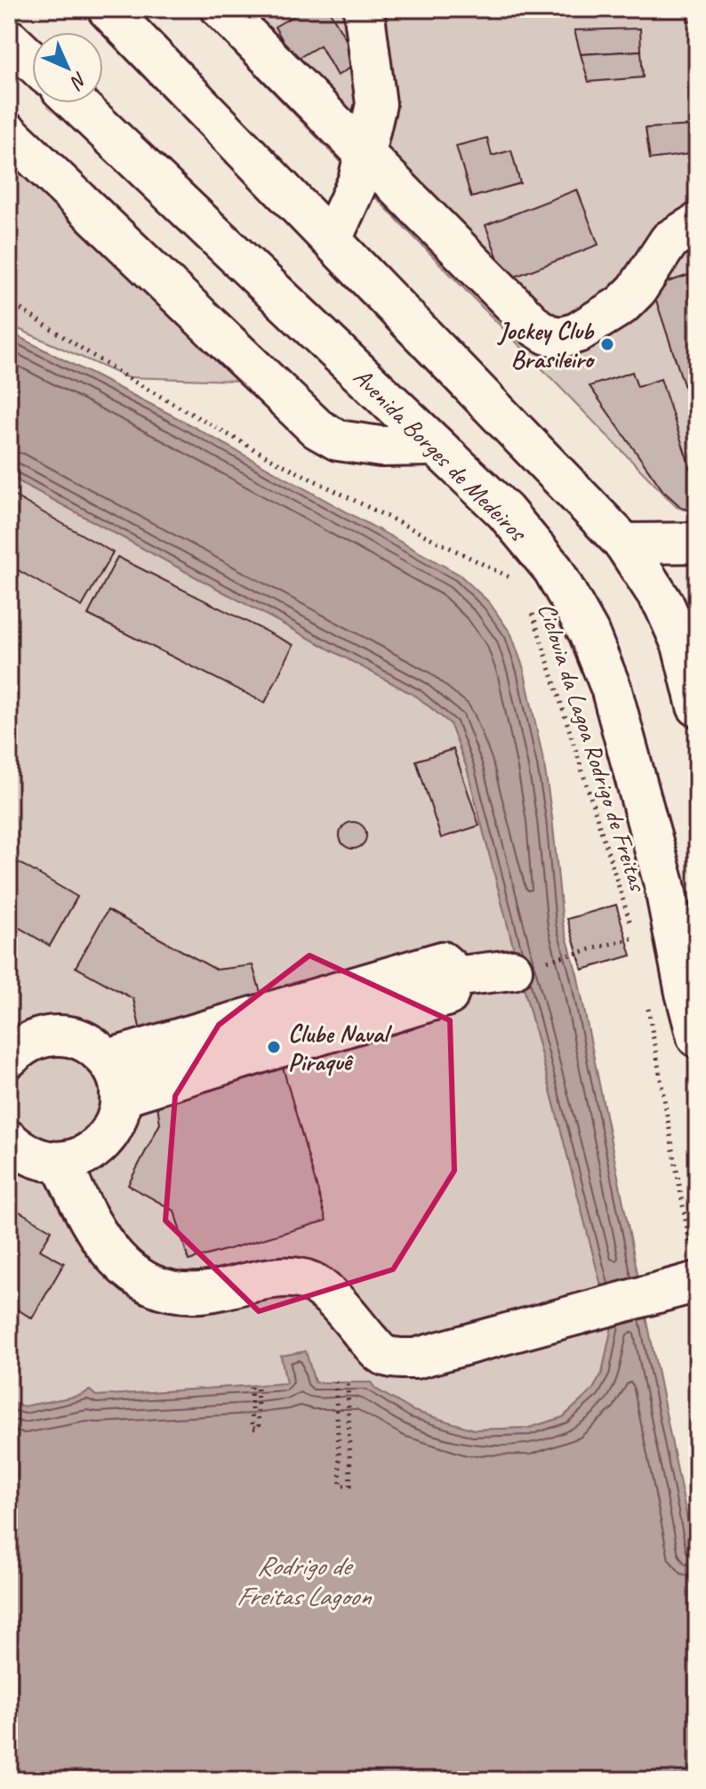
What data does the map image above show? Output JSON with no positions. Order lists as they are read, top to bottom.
{
  "streets": {
    "main road": ["Avenida Borges de Medeiros"],
    "path": ["Ciclovia da Lagoa Rodrigo de Freitas"]
  },
  "water": ["Rodrigo de Freitas Lagoon"],
  "places": ["Jockey Club Brasileiro", "Clube Naval Piraquê"],
  "north": "bottom right"
}
